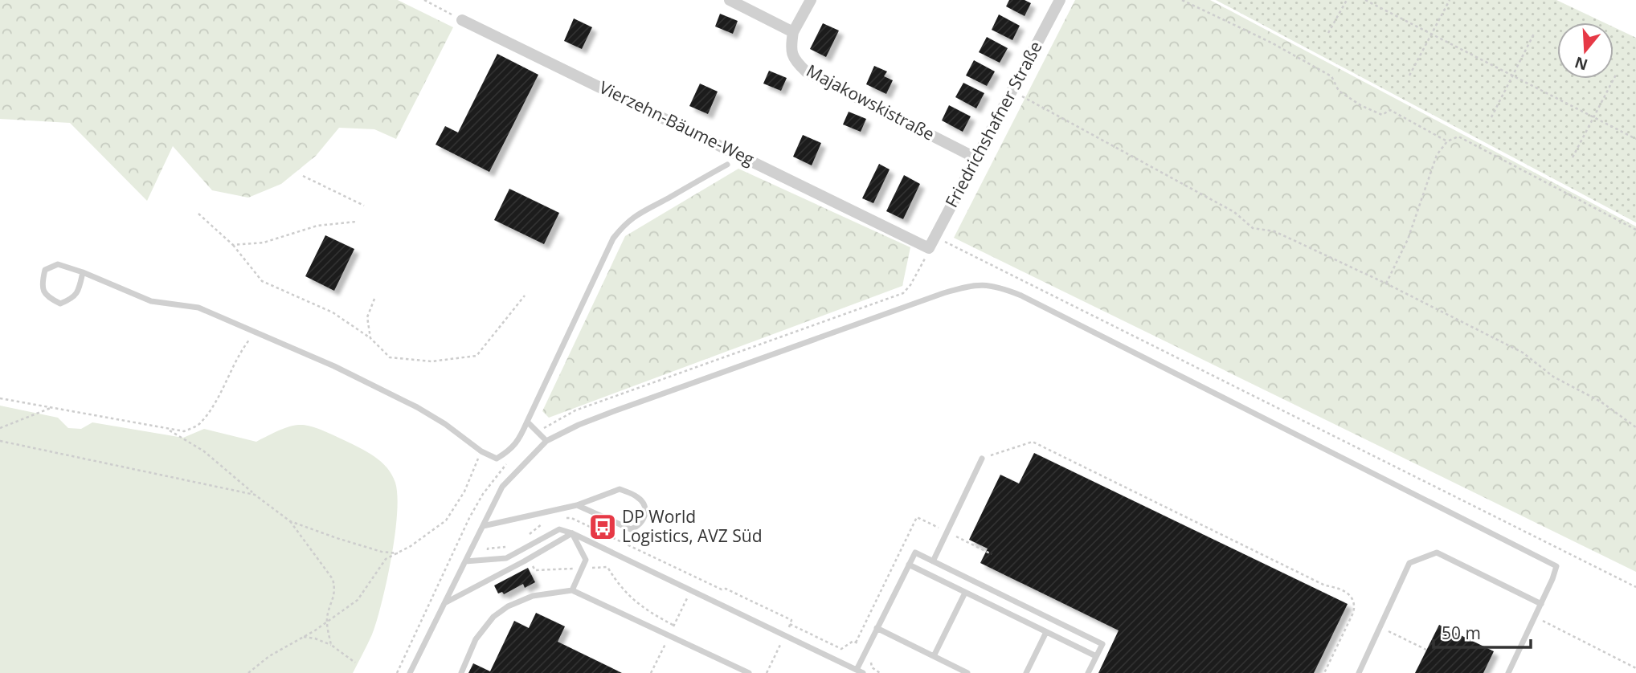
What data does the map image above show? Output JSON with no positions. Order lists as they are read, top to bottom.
{
  "streets": {
    "street": ["Majakowskistraße", "Vierzehn-Bäume-Weg", "Friedrichshafner Straße"]
  },
  "crossings": [
    ["Majakowskistraße", "Friedrichshafner Straße"],
    ["Vierzehn-Bäume-Weg", "Friedrichshafner Straße"]
  ],
  "places": {
    "bus stop": ["DP World Logistics, AVZ Süd"]
  },
  "scale_bar": "50 m",
  "north": "bottom"
}
